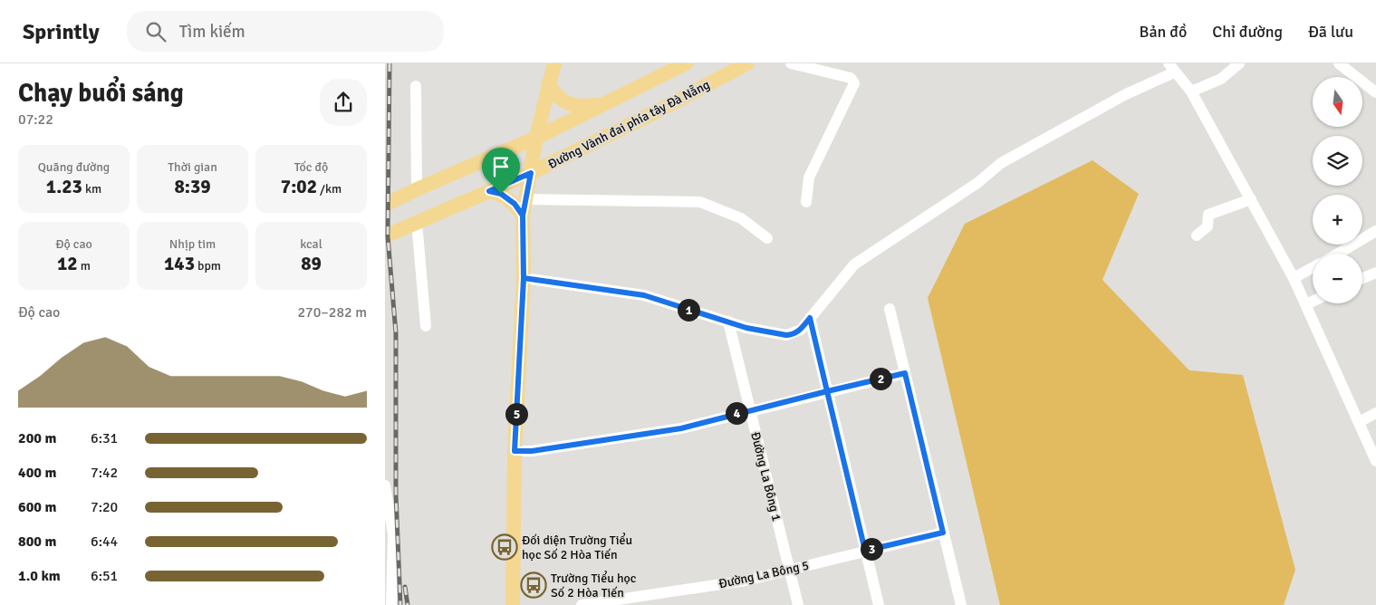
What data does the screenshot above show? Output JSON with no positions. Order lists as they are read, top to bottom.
{
  "streets": {
    "main road": ["Đường Vành đai phía tây Đà Nẵng"],
    "street": ["Đường La Bông 1", "Đường La Bông 5"]
  },
  "crossings": [
    ["Đường La Bông 1", "Đường La Bông 5"]
  ],
  "places": {
    "bus stop": ["Đối diện Trường Tiểu học Số 2 Hòa Tiến", "Trường Tiểu học Số 2 Hòa Tiến"]
  },
  "north": "bottom",
  "page": {
    "header": "Sprintly",
    "search": "Tìm kiếm",
    "nav": ["Bản đồ", "Chỉ đường", "Đã lưu"],
    "heading": ["Chạy buổi sáng", "07:22"],
    "map_buttons": ["+", "−"],
    "stats": [
      ["Quãng đường", "1.23 km"],
      ["Thời gian", "8:39"],
      ["Tốc độ", "7:02 /km"],
      ["Độ cao", "12 m"],
      ["Nhịp tim", "143 bpm"],
      ["kcal", "89"]
    ],
    "chart": ["Độ cao", "270–282 m"],
    "pins": [
      "1",
      "2",
      "4",
      "5",
      "3"
    ],
    "list": [
      {
        "name": "200 m",
        "note": "6:31"
      },
      {
        "name": "400 m",
        "note": "7:42"
      },
      {
        "name": "600 m",
        "note": "7:20"
      },
      {
        "name": "800 m",
        "note": "6:44"
      },
      {
        "name": "1.0 km",
        "note": "6:51"
      }
    ]
  }
}
